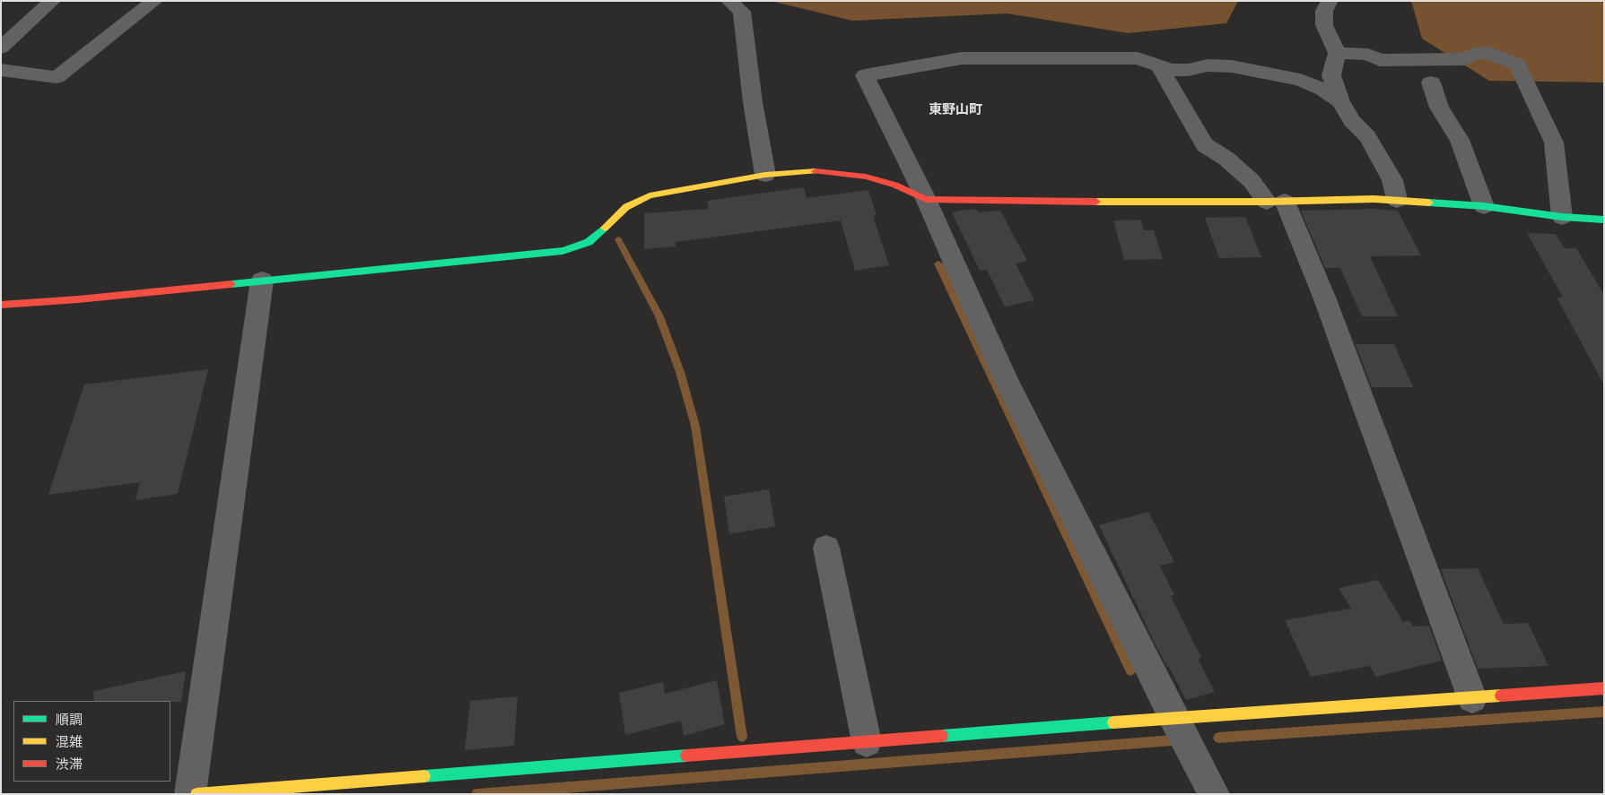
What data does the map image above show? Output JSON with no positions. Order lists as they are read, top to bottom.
{
  "districts": ["東野山町"],
  "legend": ["順調", "混雑", "渋滞"]
}
